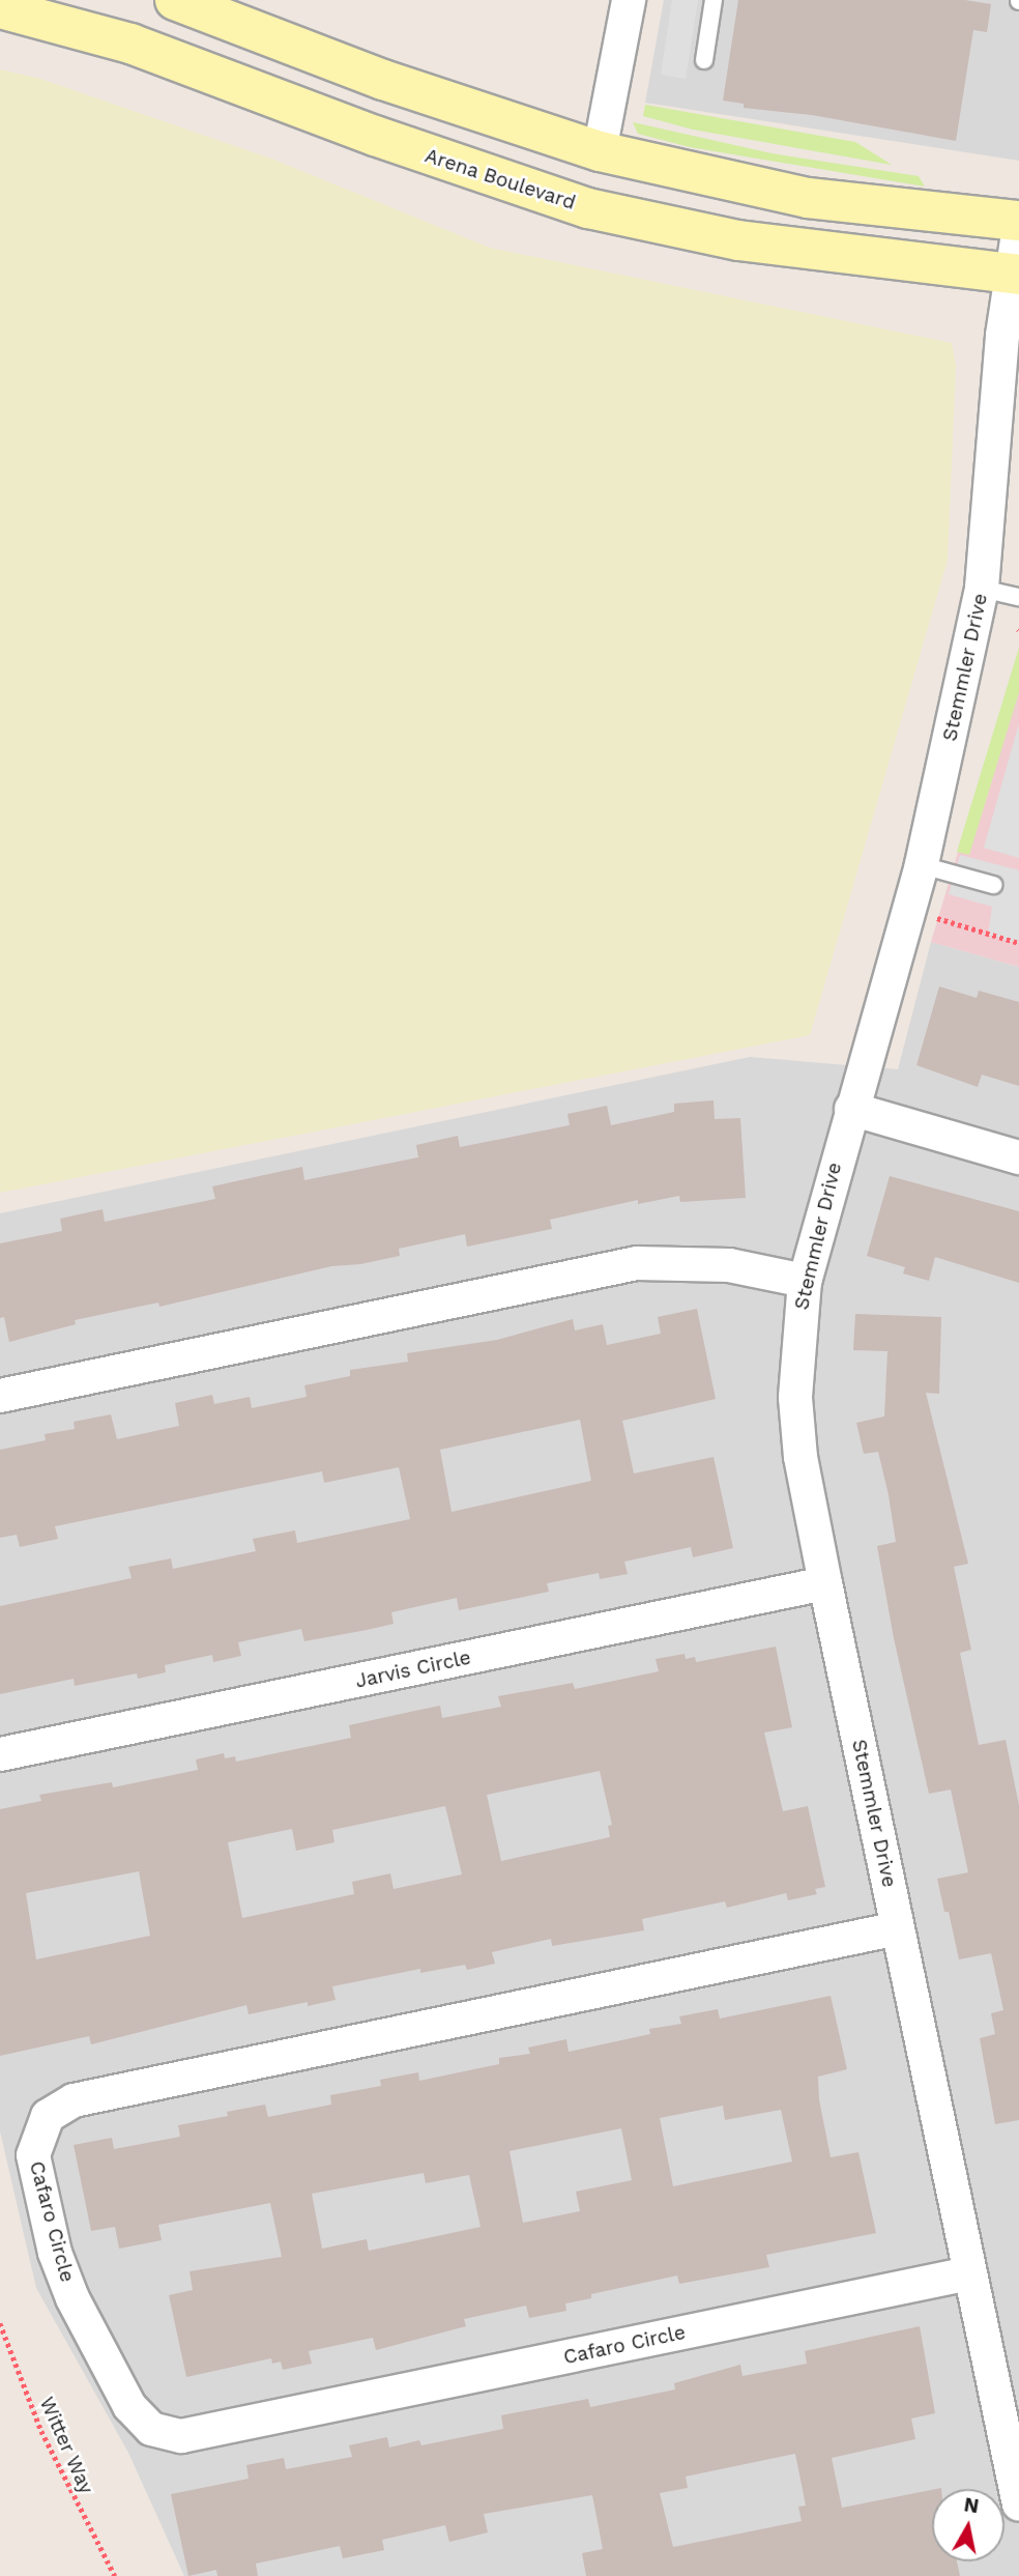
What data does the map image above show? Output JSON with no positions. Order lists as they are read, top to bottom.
{
  "streets": {
    "main road": ["Arena Boulevard"],
    "street": ["Stemmler Drive", "Jarvis Circle", "Cafaro Circle"],
    "path": ["Witter Way"]
  },
  "crossings": [
    ["Arena Boulevard", "Stemmler Drive"],
    ["Stemmler Drive", "Jarvis Circle"],
    ["Stemmler Drive", "Cafaro Circle"]
  ],
  "north": "top"
}
